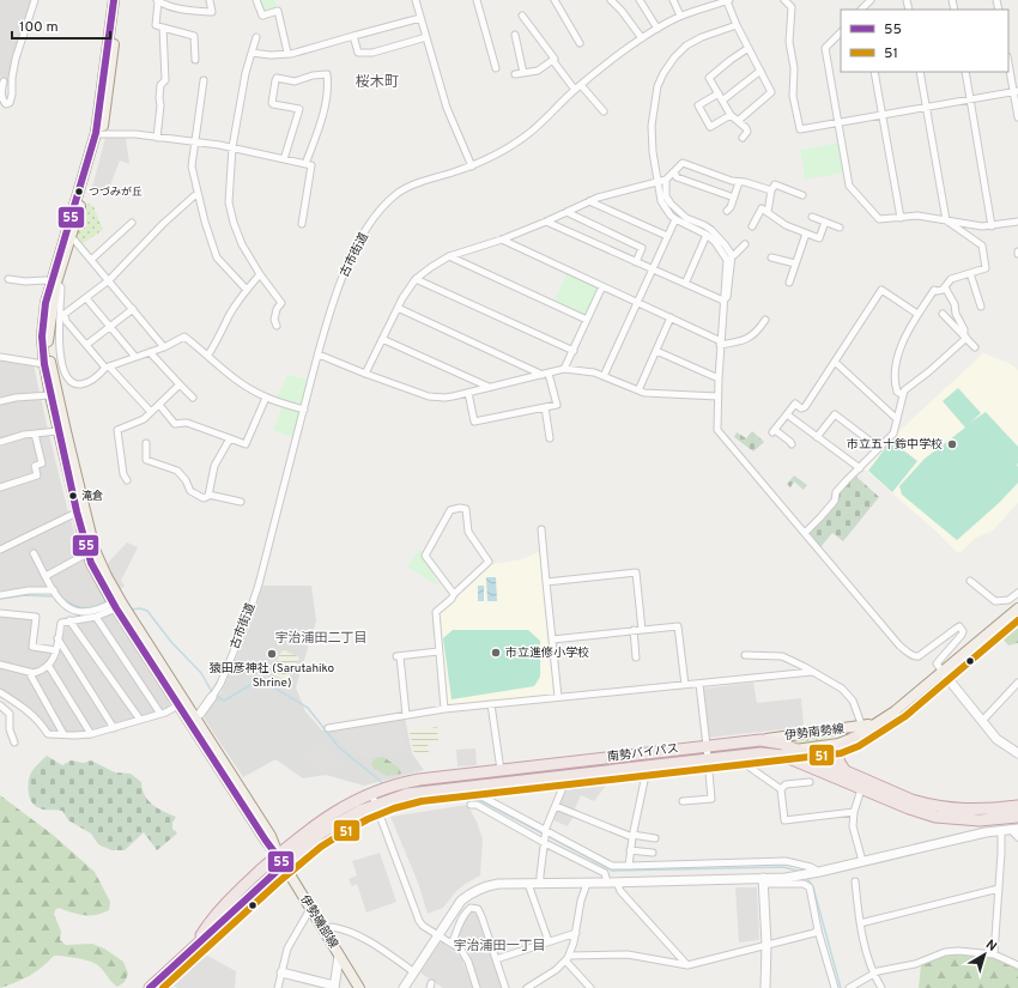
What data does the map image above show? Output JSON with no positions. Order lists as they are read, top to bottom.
{
  "streets": {
    "highway": ["南勢バイパス"],
    "main road": ["伊勢南勢線", "伊勢磯部線"],
    "street": ["古市街道"]
  },
  "crossings": [
    ["伊勢南勢線", "南勢バイパス"],
    ["南勢バイパス", "伊勢磯部線"]
  ],
  "districts": ["桜木町", "宇治浦田二丁目", "宇治浦田一丁目"],
  "places": [
    "つづみが丘",
    "市立五十鈴中学校",
    "滝倉",
    "市立進修小学校",
    "猿田彦神社 (Sarutahiko Shrine)"
  ],
  "lines": ["transit line 55", "transit line 51"],
  "legend": ["55", "51"],
  "scale_bar": "100 m",
  "north": "top right"
}
